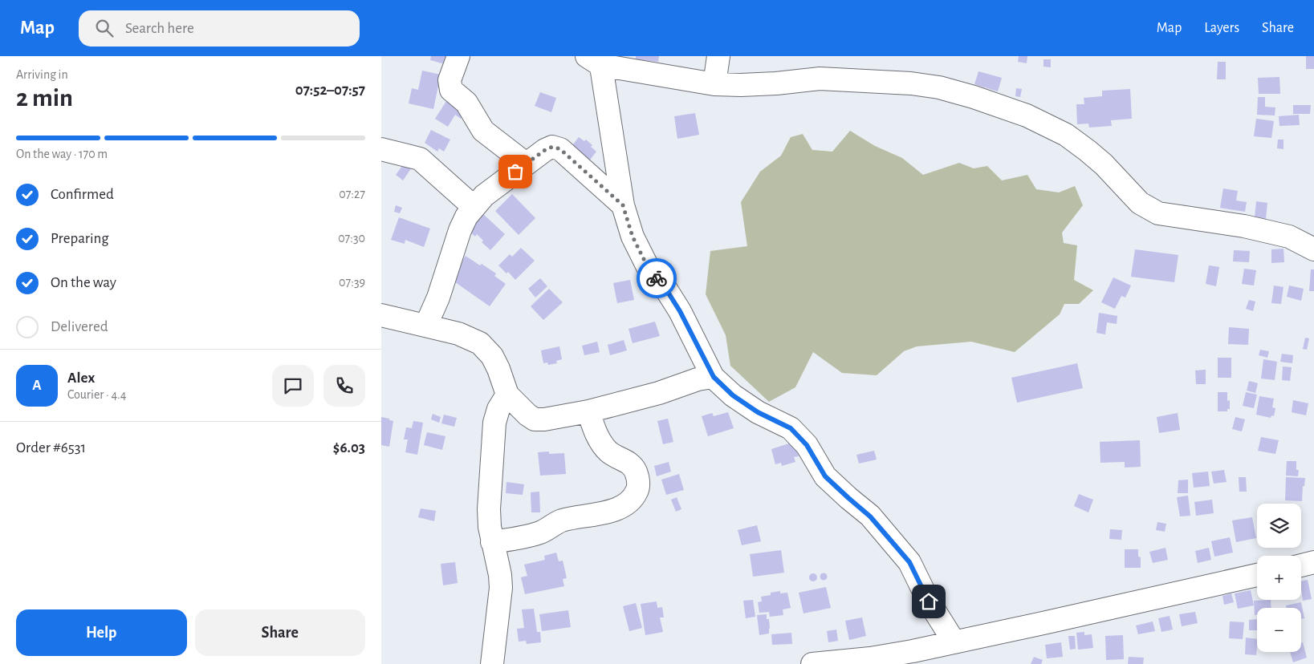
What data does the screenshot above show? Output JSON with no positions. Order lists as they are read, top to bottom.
{
  "page": {
    "header": "Map",
    "search": "Search here",
    "nav": ["Map", "Layers", "Share"],
    "heading": ["2 min", "Arriving in", "07:52–07:57"],
    "panel": [
      "Alex",
      "Courier · 4.4",
      "Order #6531",
      "$6.03"
    ],
    "bar": "On the way · 170 m",
    "list": [
      ["Confirmed", "07:27"],
      ["Preparing", "07:30"],
      ["On the way", "07:39"],
      "Delivered"
    ],
    "round": "A",
    "map_buttons": ["+", "−"],
    "buttons": ["Help", "Share"]
  }
}
